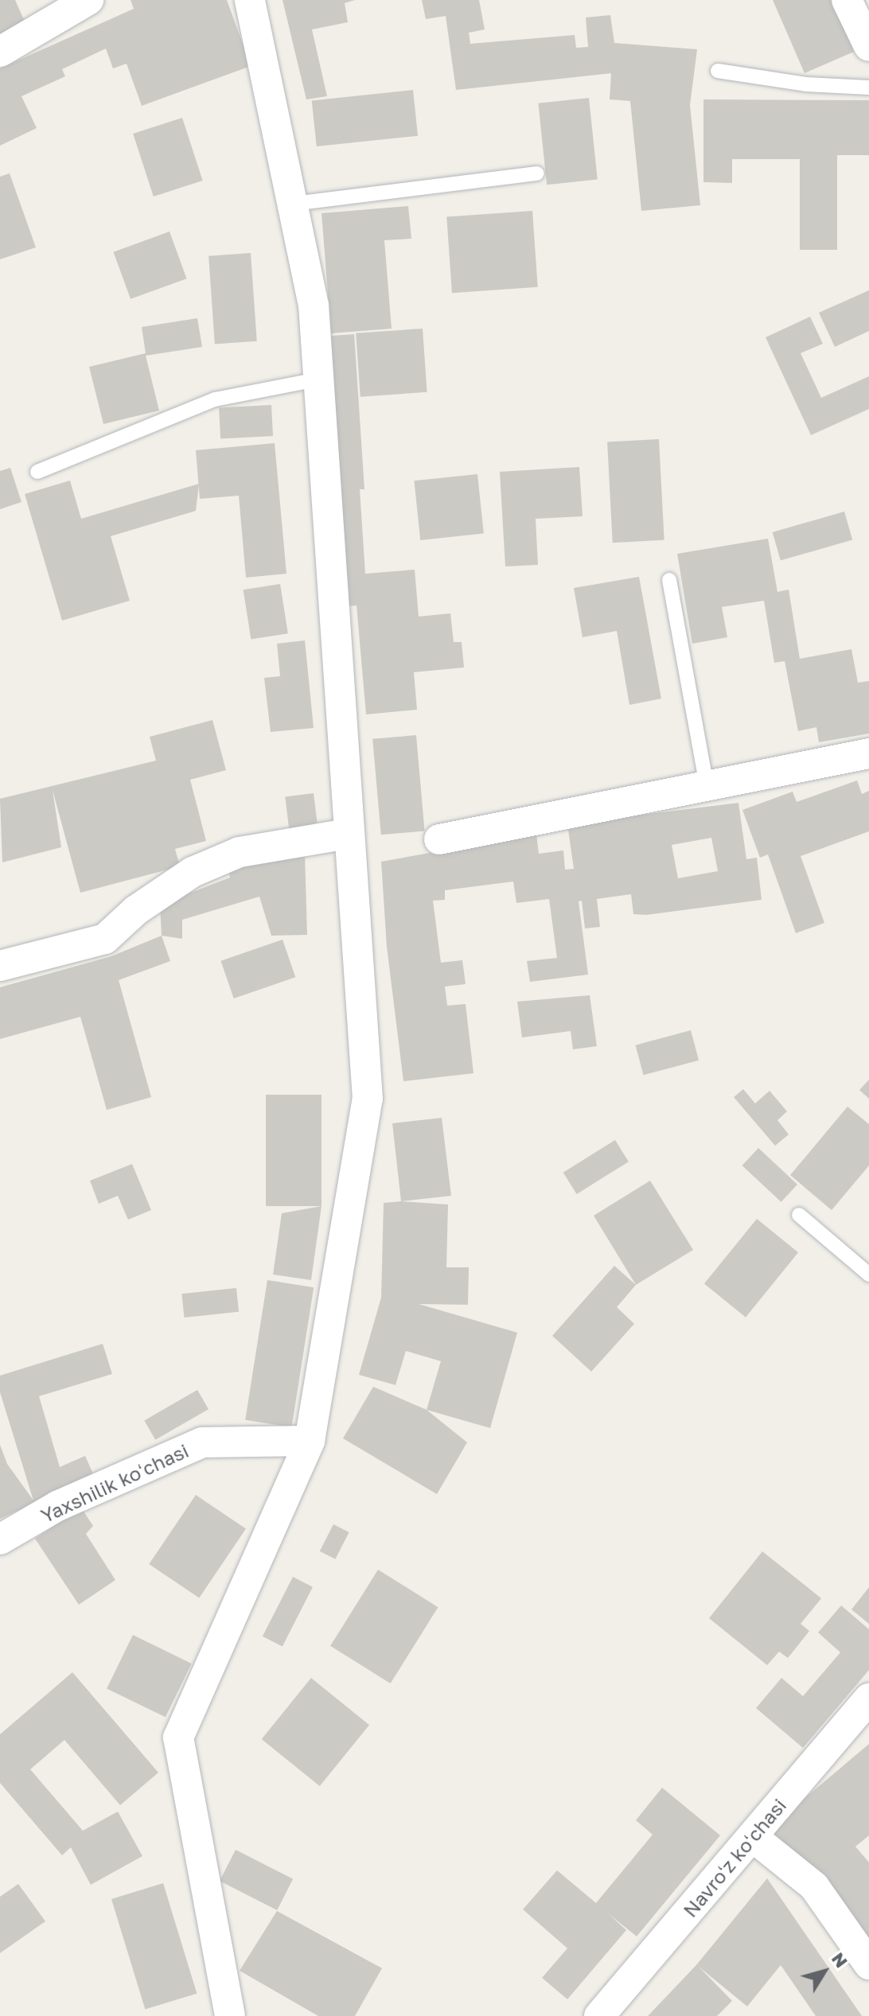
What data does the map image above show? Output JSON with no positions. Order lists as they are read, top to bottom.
{
  "streets": {
    "street": ["Yaxshilik koʻchasi", "Navroʻz koʻchasi"]
  },
  "north": "top right"
}
